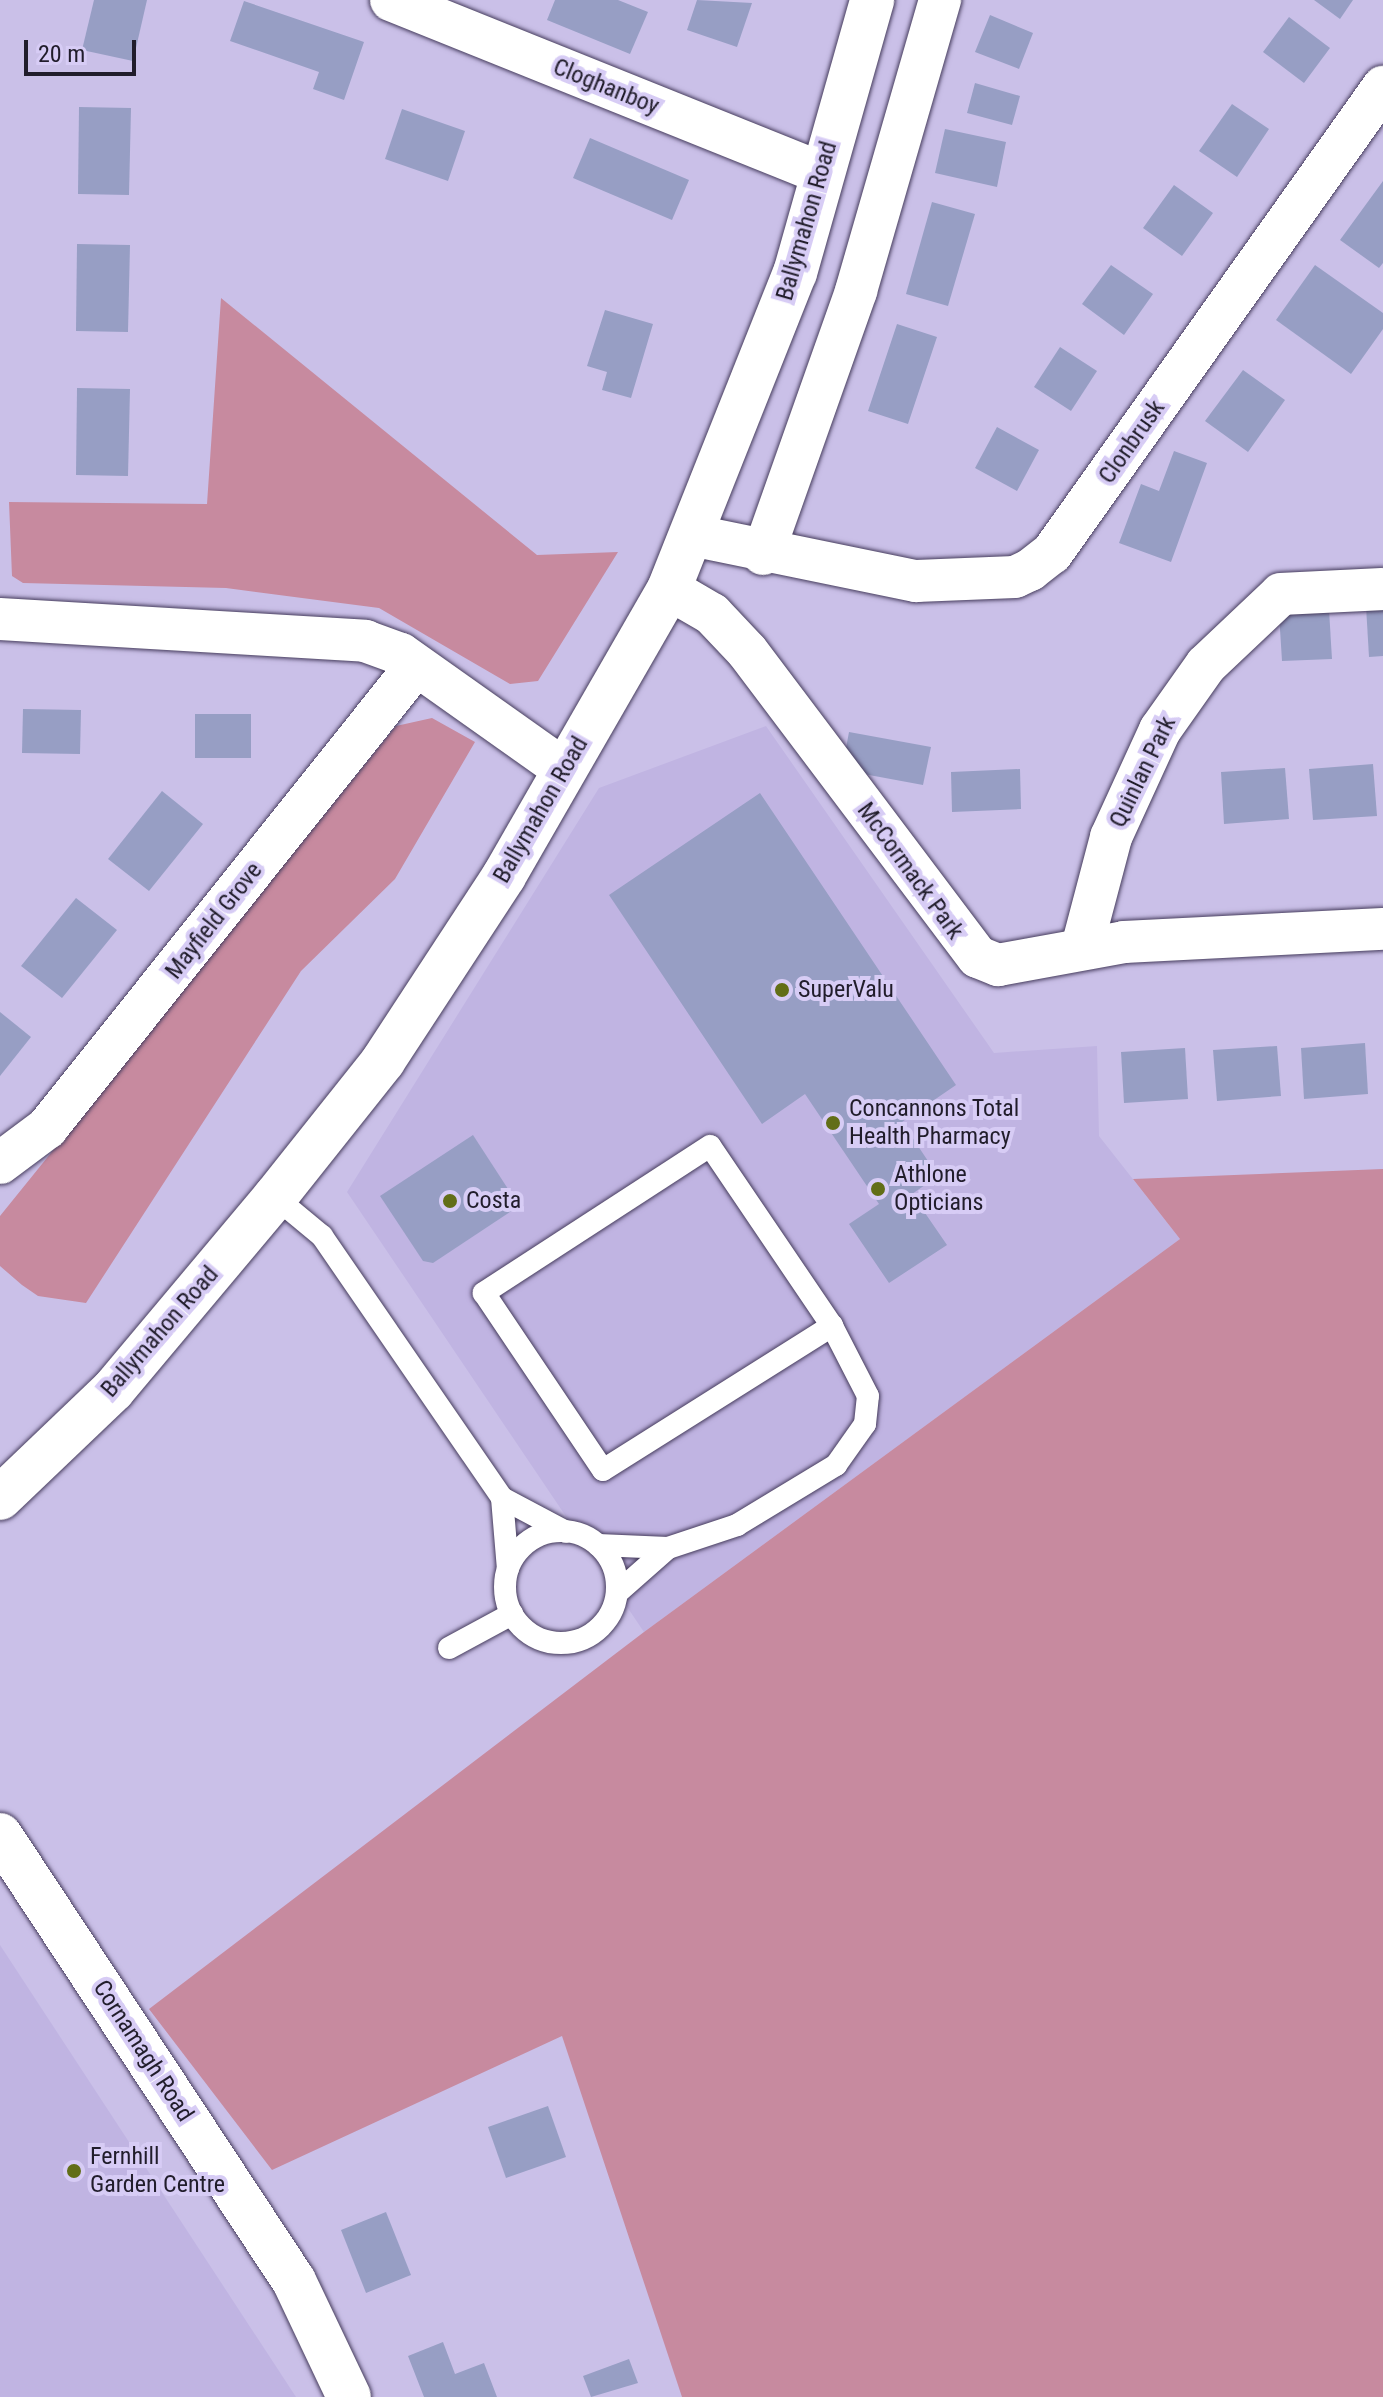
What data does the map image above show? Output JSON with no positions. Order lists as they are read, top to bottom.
{
  "streets": {
    "main road": ["Ballymahon Road", "Cornamagh Road"],
    "street": [
      "Cloghanboy",
      "Clonbrusk",
      "Quinlan Park",
      "McCormack Park",
      "Mayfield Grove"
    ]
  },
  "crossings": [
    ["Cloghanboy", "Ballymahon Road"],
    ["Ballymahon Road", "Clonbrusk"],
    ["Ballymahon Road", "McCormack Park"],
    ["Quinlan Park", "McCormack Park"]
  ],
  "places": [
    "SuperValu",
    "Concannons Total Health Pharmacy",
    "Athlone Opticians",
    "Costa",
    "Fernhill Garden Centre"
  ],
  "scale_bar": "20 m"
}
